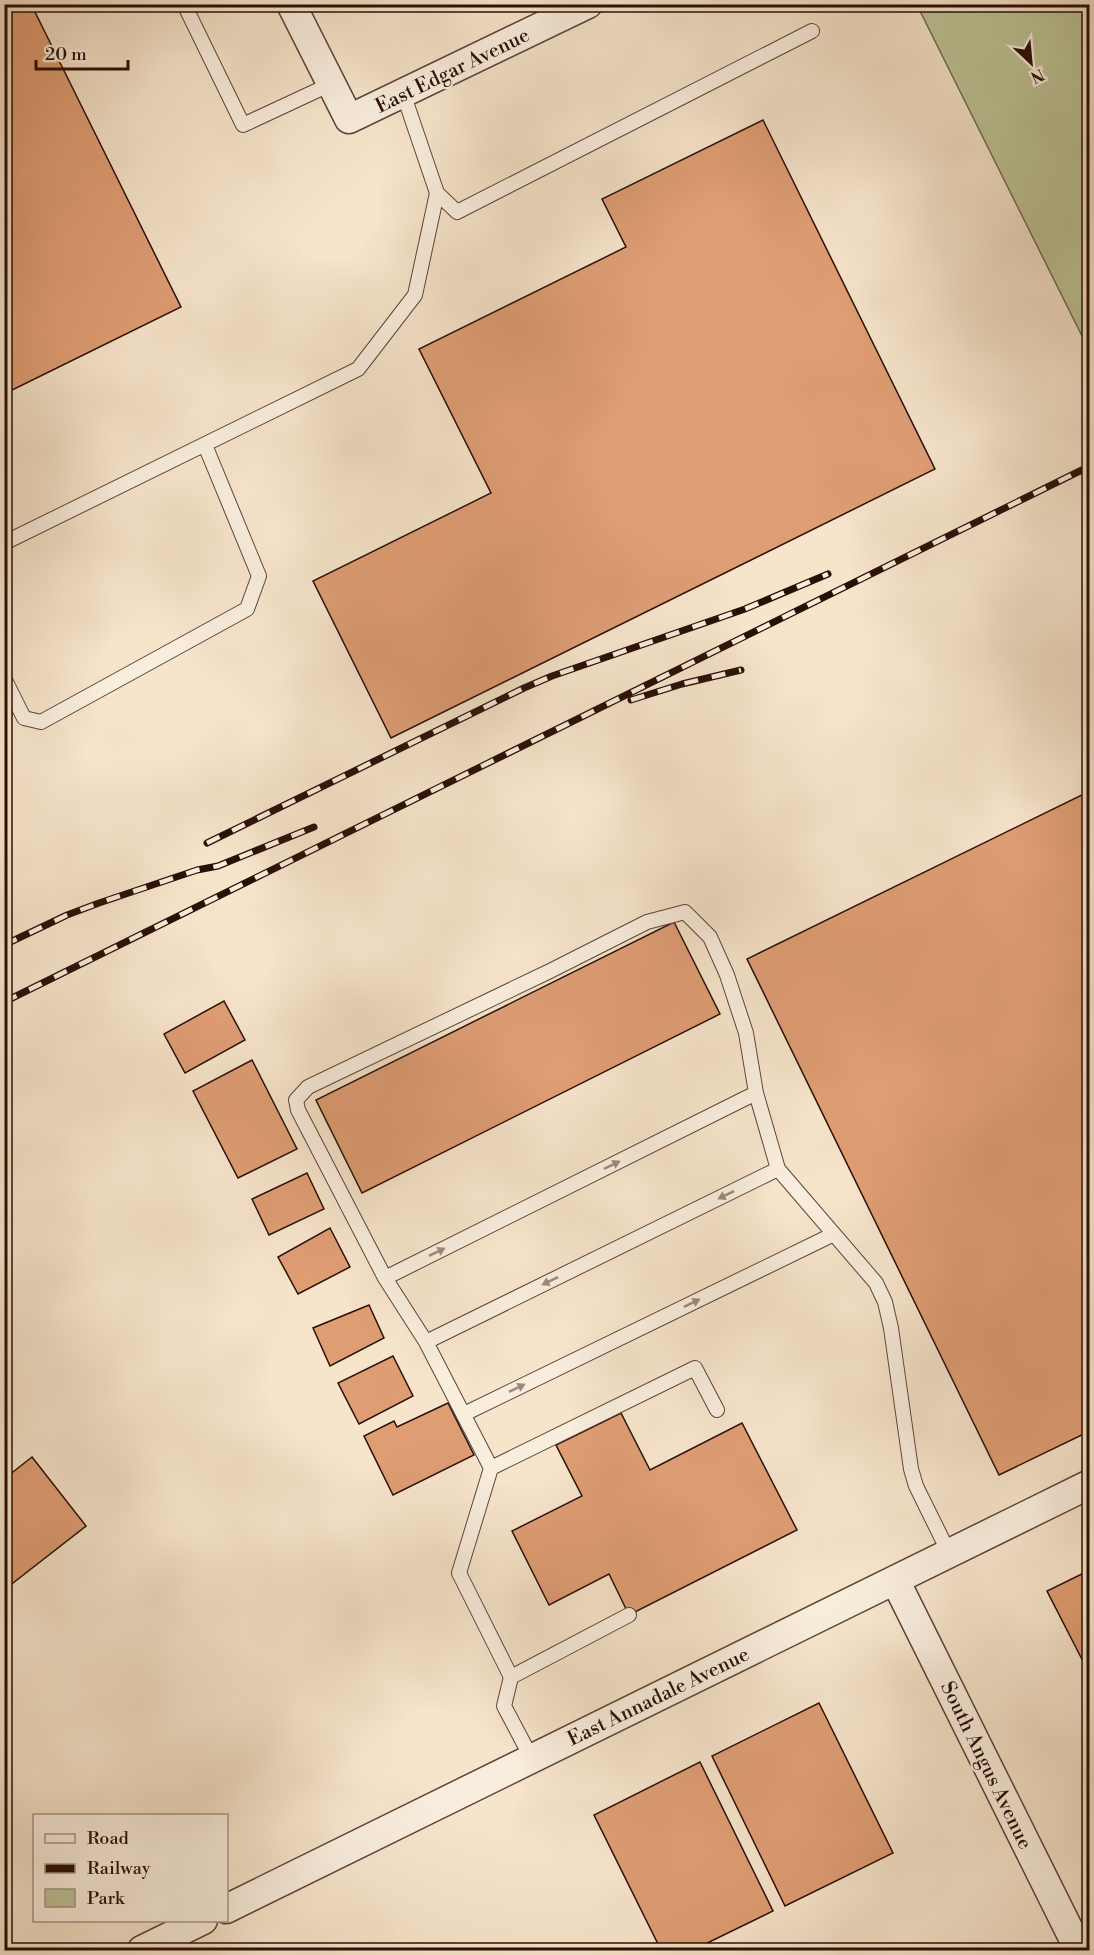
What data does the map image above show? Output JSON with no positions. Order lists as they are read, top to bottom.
{
  "streets": {
    "street": ["East Edgar Avenue", "East Annadale Avenue", "South Angus Avenue"]
  },
  "crossings": [
    ["East Annadale Avenue", "South Angus Avenue"]
  ],
  "legend": ["Road", "Railway", "Park"],
  "scale_bar": "20 m",
  "north": "bottom right"
}
